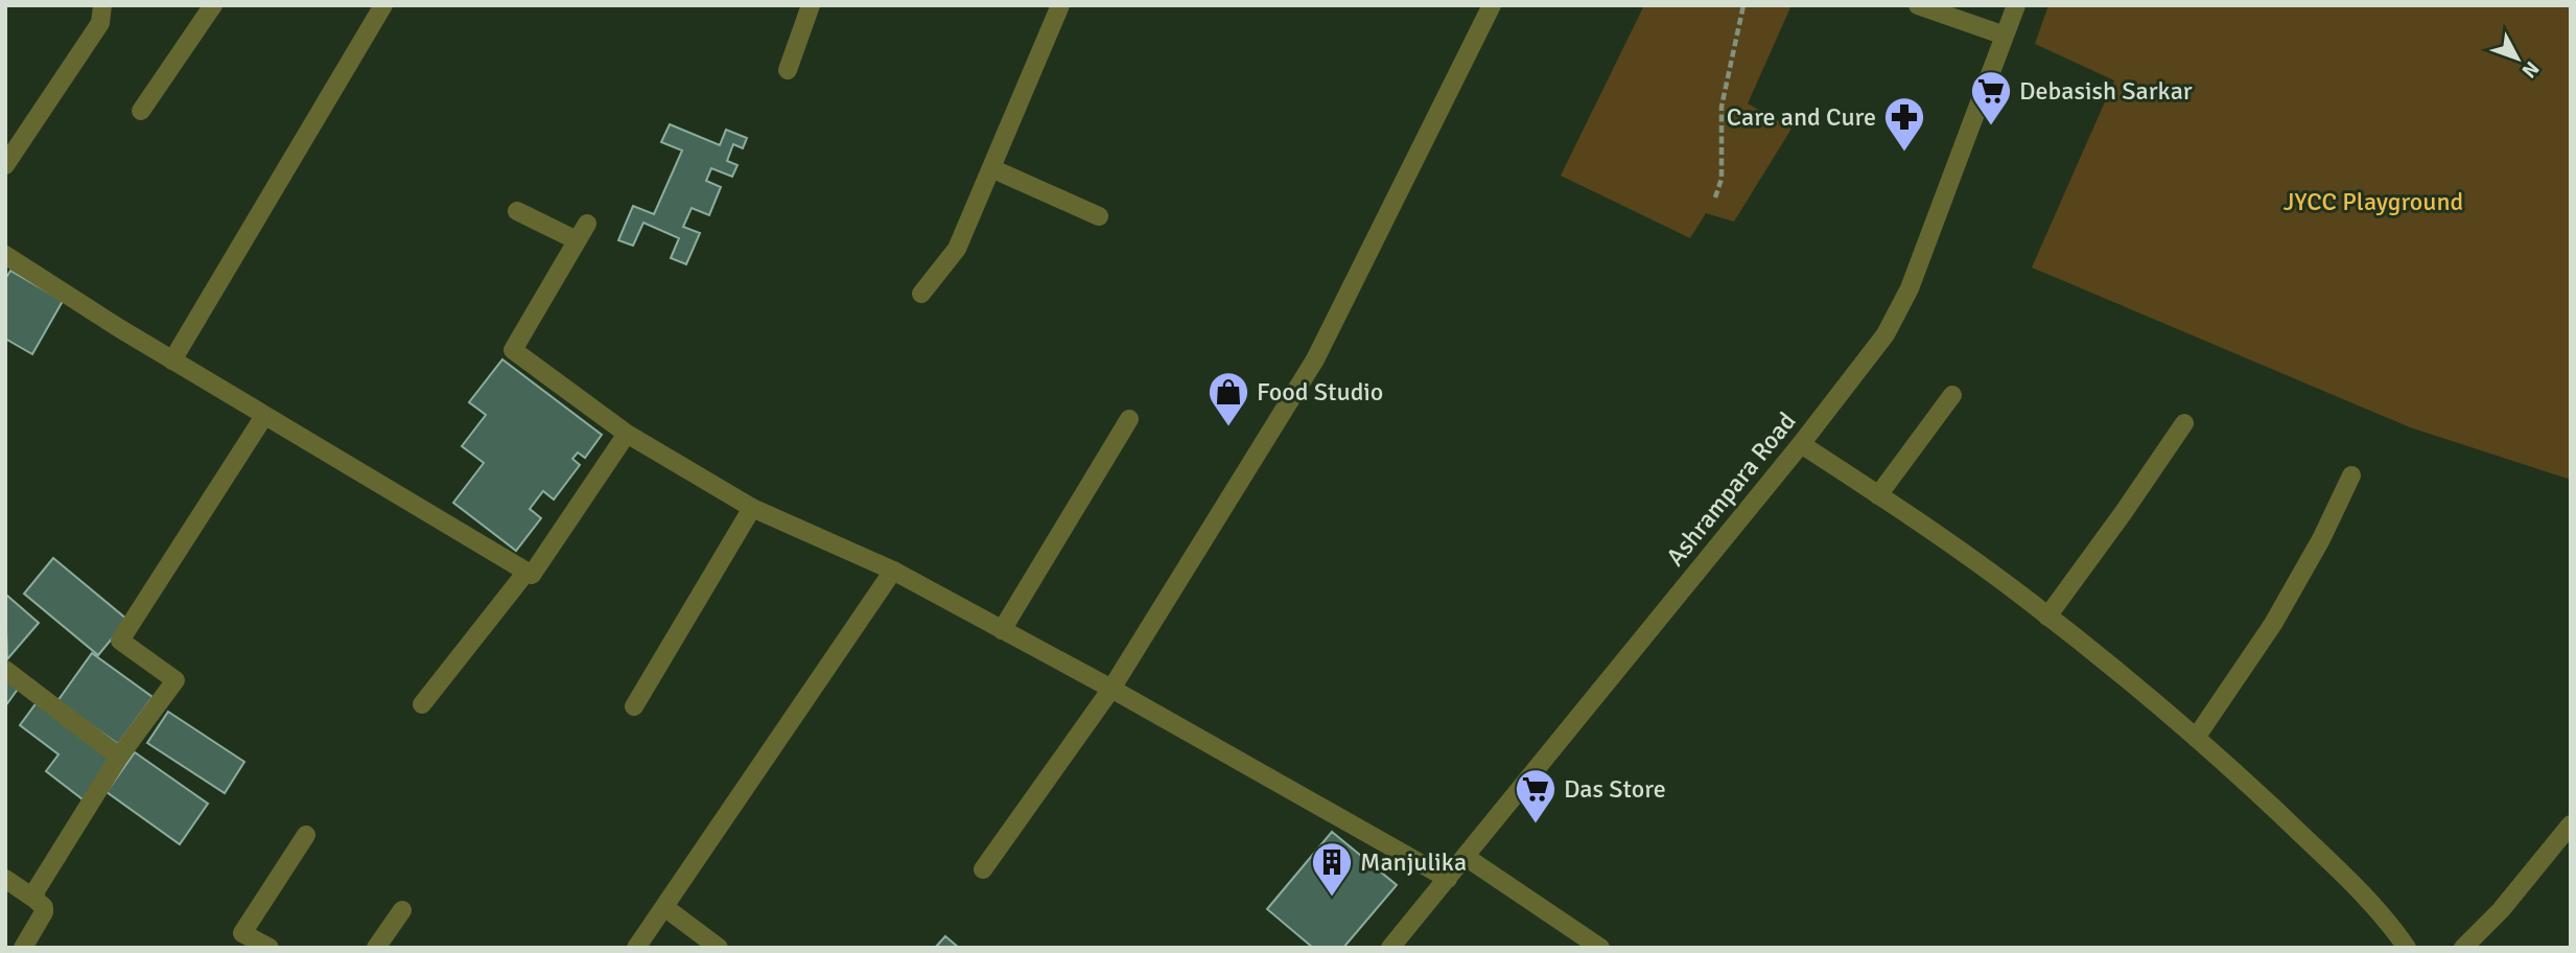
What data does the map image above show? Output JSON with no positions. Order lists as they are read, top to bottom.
{
  "streets": {
    "street": ["Ashrampara Road"]
  },
  "parks": ["JYCC Playground"],
  "places": {
    "supermarket": ["Debasish Sarkar", "Das Store"],
    "pharmacy": ["Care and Cure"],
    "shop": ["Food Studio"],
    "building": ["Manjulika"]
  },
  "north": "bottom right"
}
